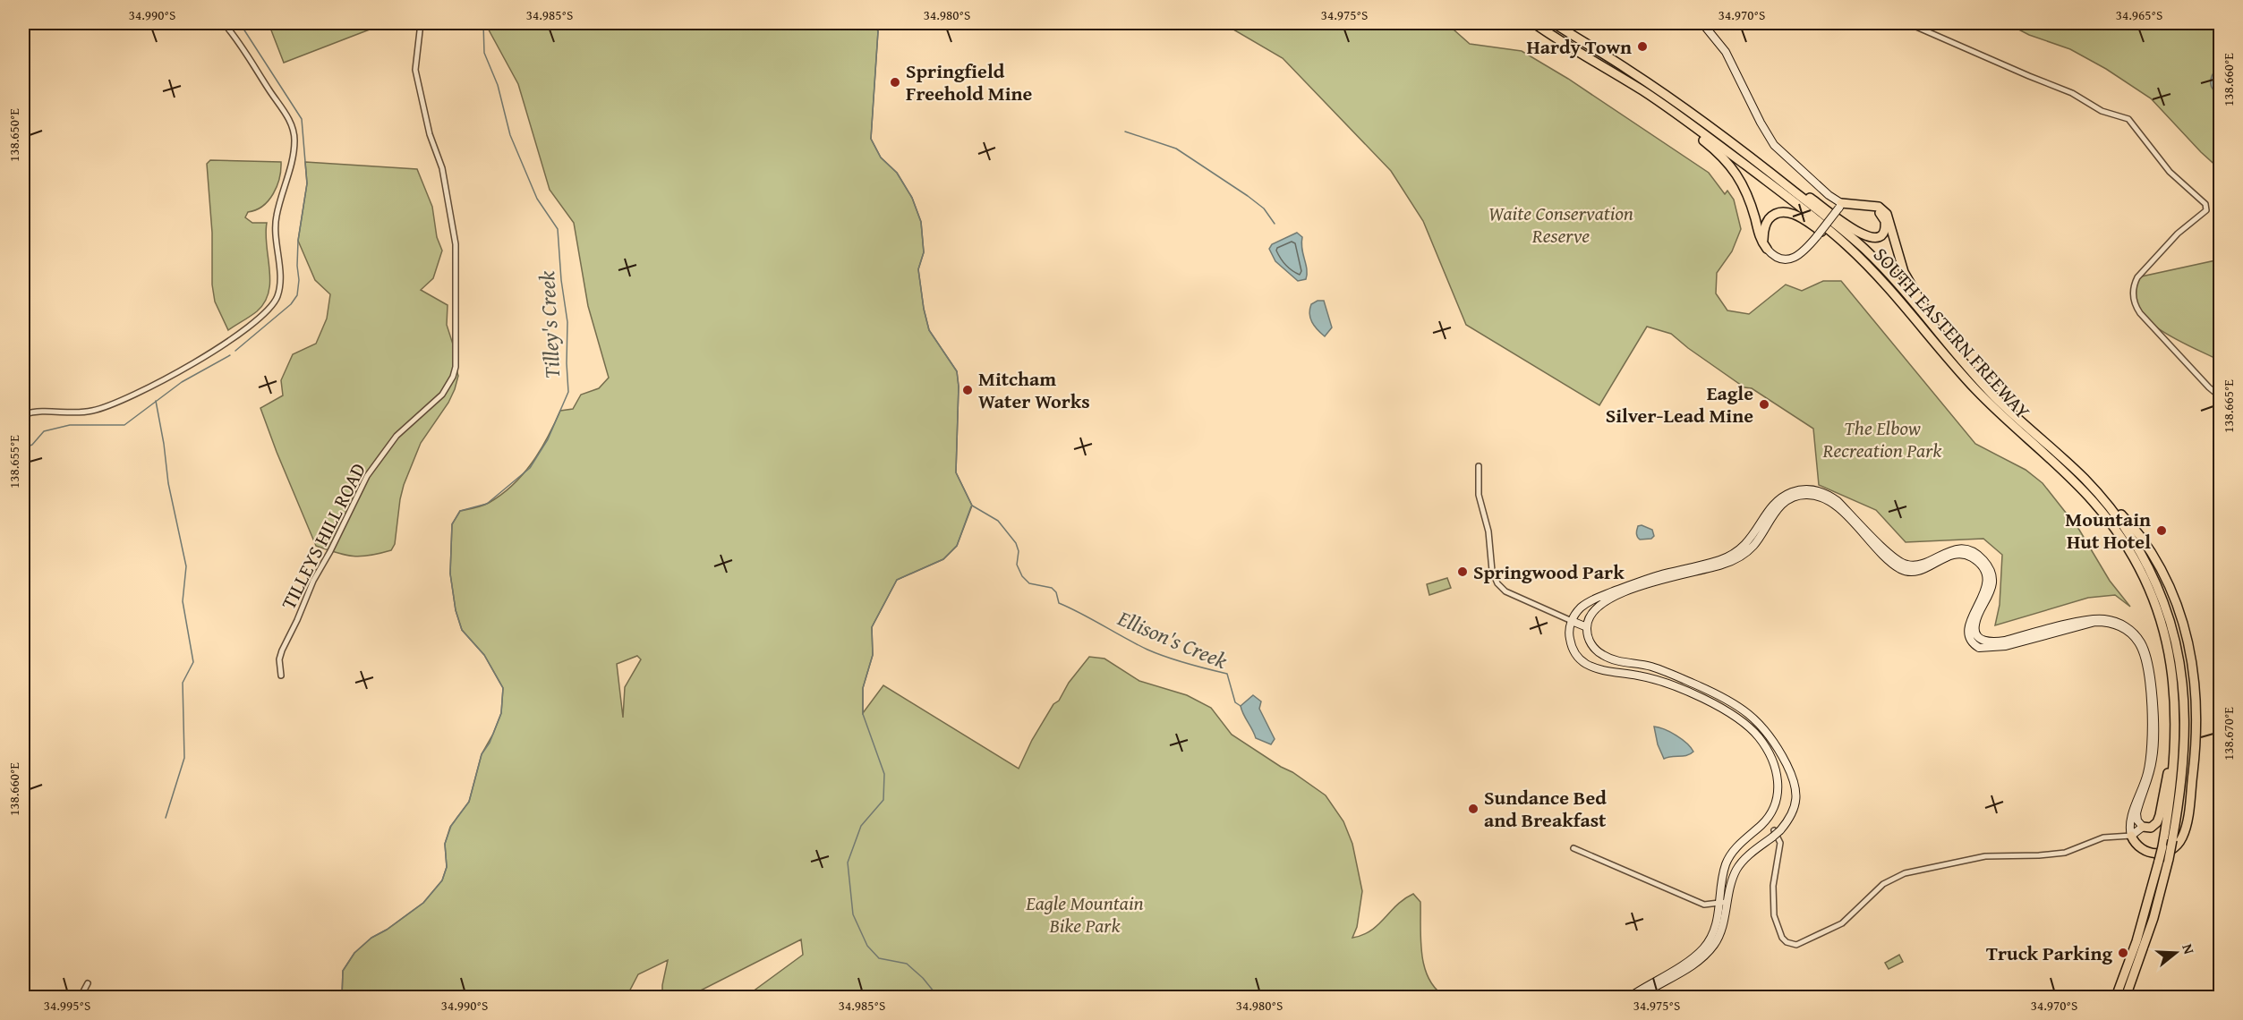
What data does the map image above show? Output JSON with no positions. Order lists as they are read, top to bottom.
{
  "streets": {
    "highway": ["SOUTH EASTERN FREEWAY"],
    "street": ["TILLEYS HILL ROAD"]
  },
  "water": ["Tilley's Creek", "Ellison's Creek"],
  "parks": ["Waite Conservation Reserve", "The Elbow Recreation Park", "Eagle Mountain Bike Park"],
  "places": [
    "Hardy Town",
    "Springfield Freehold Mine",
    "Mitcham Water Works",
    "Eagle Silver-Lead Mine",
    "Mountain Hut Hotel",
    "Springwood Park",
    "Sundance Bed and Breakfast",
    "Truck Parking"
  ],
  "north": "right",
  "coordinates": [
    "34.990°S",
    "34.985°S",
    "34.980°S",
    "34.975°S",
    "34.970°S",
    "34.965°S",
    "138.660°E",
    "138.650°E",
    "138.665°E",
    "138.655°E",
    "138.670°E",
    "34.995°S"
  ]
}
